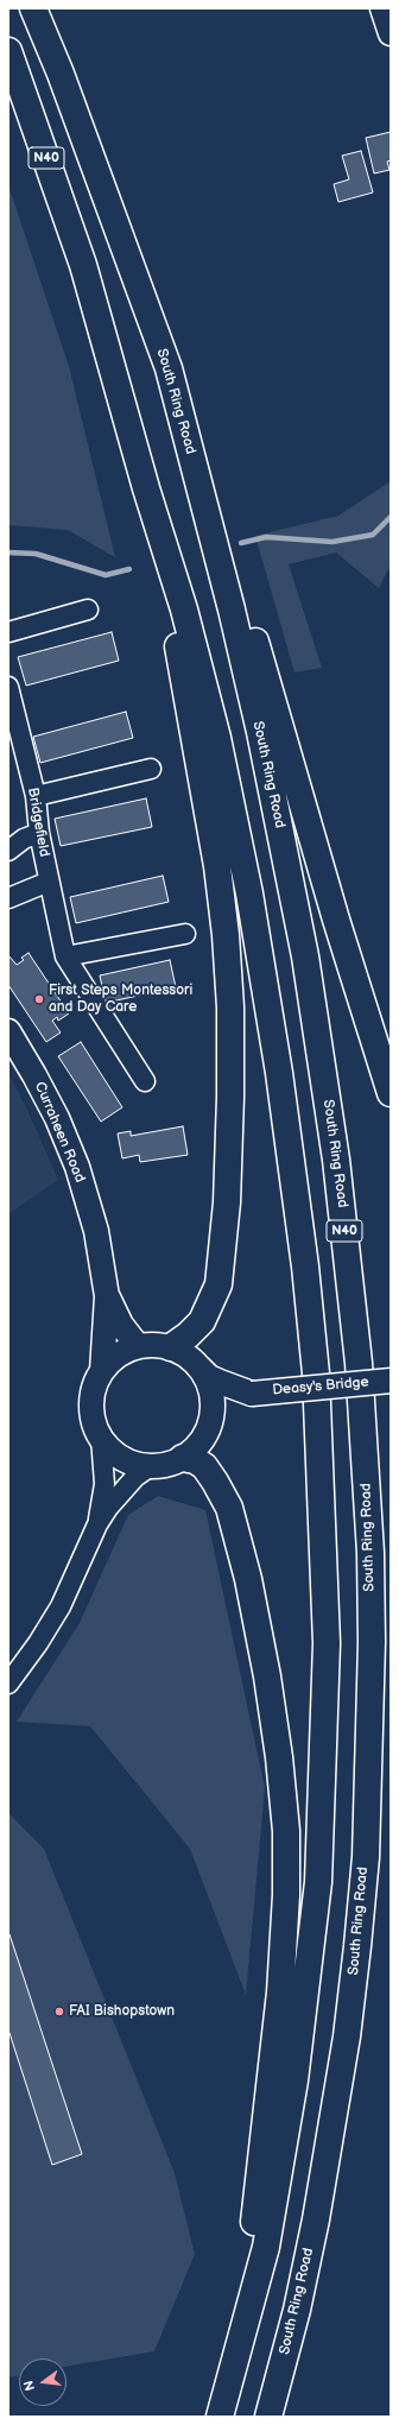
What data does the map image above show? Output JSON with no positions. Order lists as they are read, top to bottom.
{
  "streets": {
    "highway": ["N40", "South Ring Road"],
    "street": ["Bridgefield", "Curraheen Road", "Deasy's Bridge"]
  },
  "crossings": [
    ["Curraheen Road", "Deasy's Bridge"]
  ],
  "places": ["First Steps Montessori and Day Care", "FAI Bishopstown"],
  "north": "left"
}
